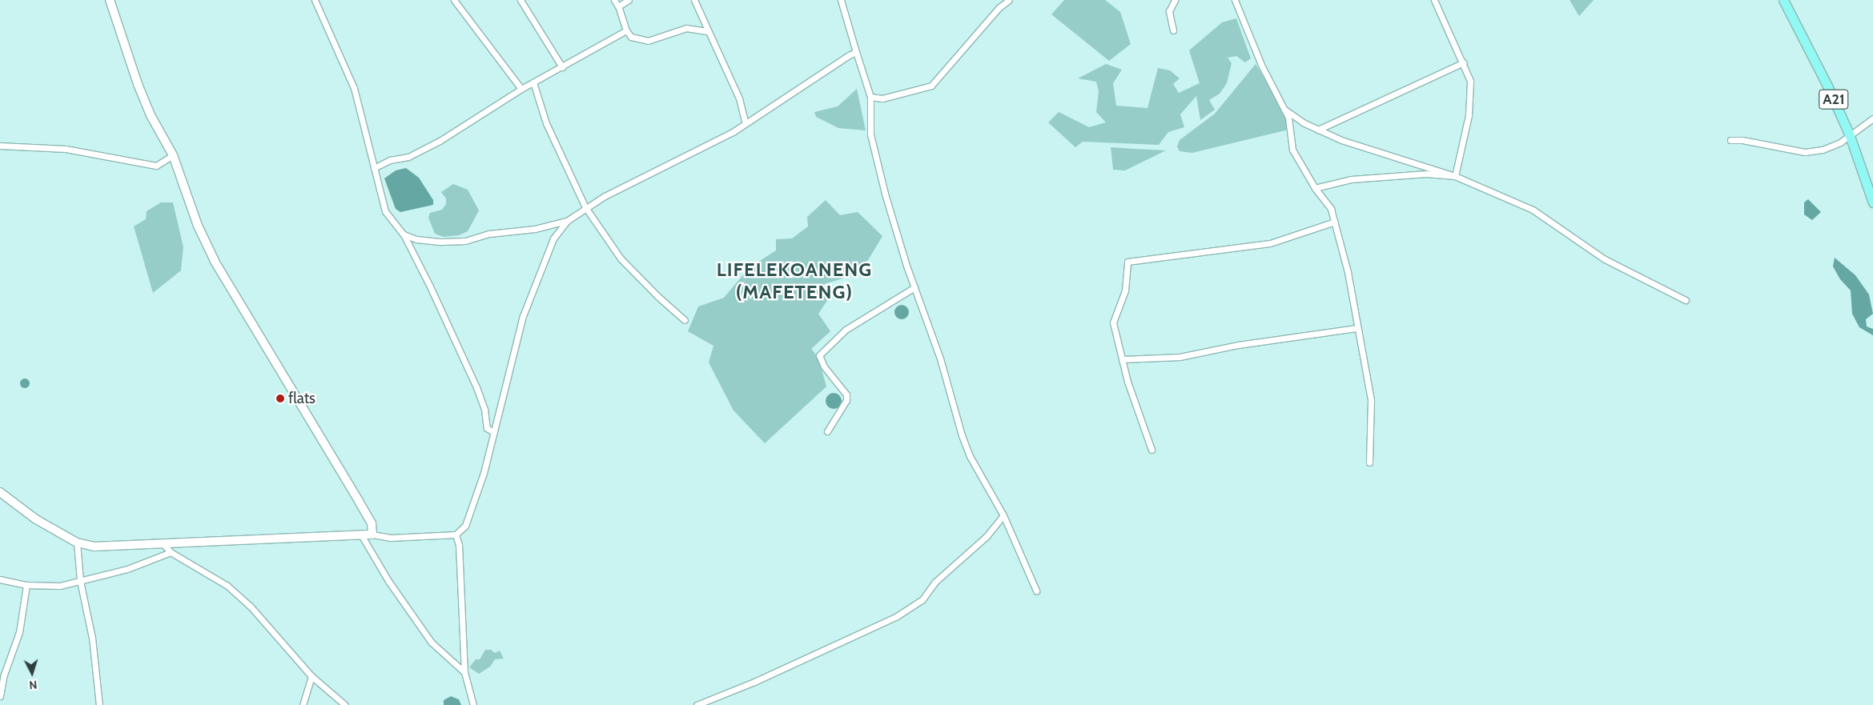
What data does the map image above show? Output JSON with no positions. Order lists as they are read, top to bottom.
{
  "streets": {
    "main road": ["A21"]
  },
  "districts": ["LIFELEKOANENG (MAFETENG)"],
  "places": ["flats"],
  "north": "bottom"
}
